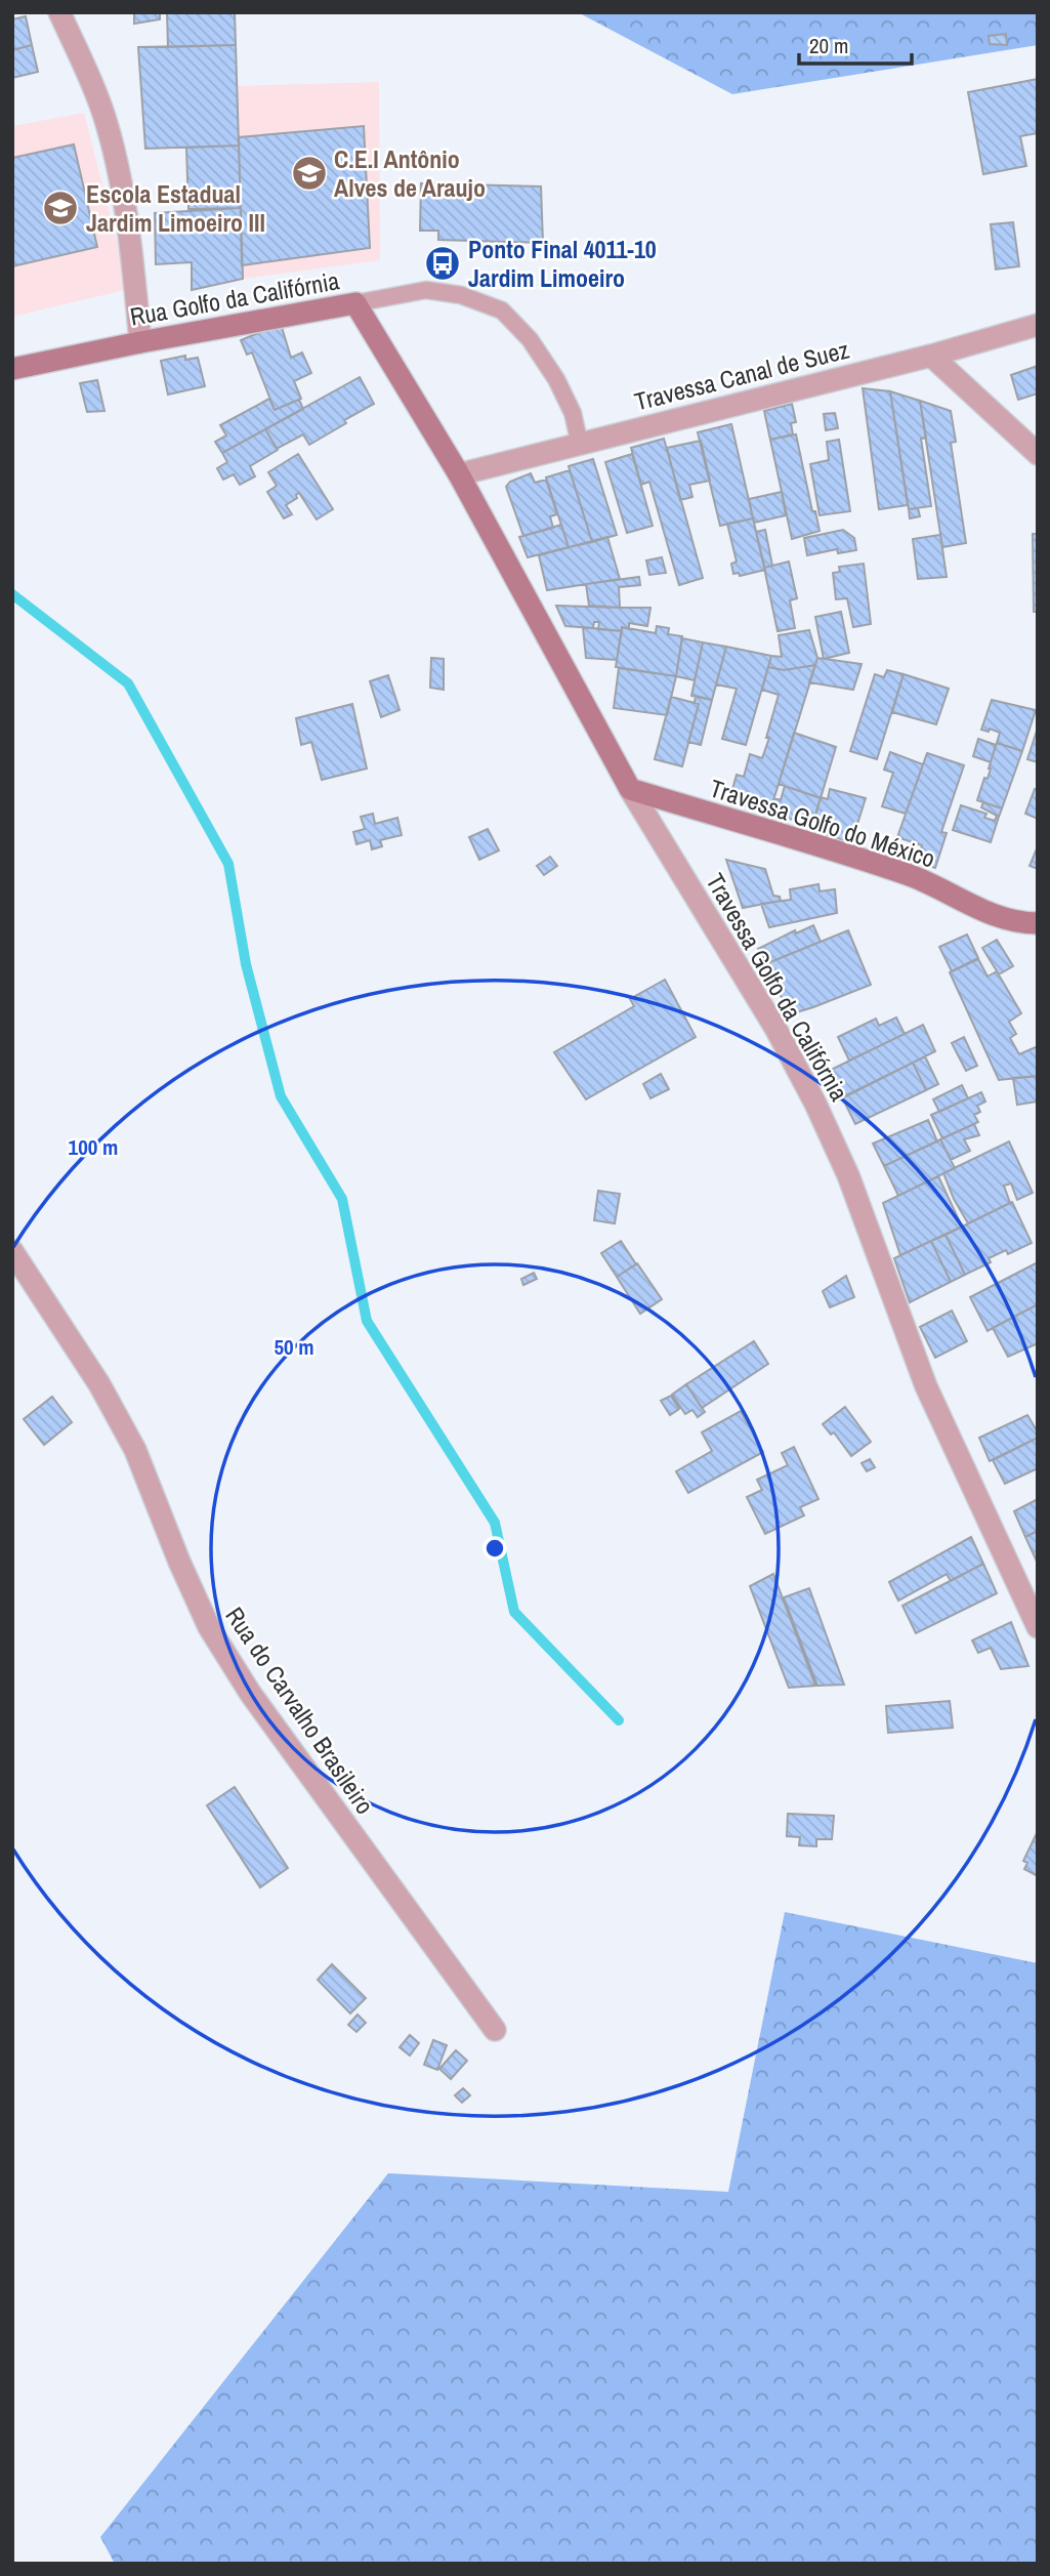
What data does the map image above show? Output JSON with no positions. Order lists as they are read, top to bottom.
{
  "streets": {
    "street": [
      "Rua Golfo da Califórnia",
      "Travessa Canal de Suez",
      "Travessa Golfo do México",
      "Travessa Golfo da Califórnia",
      "Rua do Carvalho Brasileiro"
    ]
  },
  "crossings": [
    ["Rua Golfo da Califórnia", "Travessa Canal de Suez"],
    ["Rua Golfo da Califórnia", "Travessa Golfo da Califórnia"],
    ["Travessa Canal de Suez", "Travessa Golfo da Califórnia"],
    ["Travessa Golfo do México", "Travessa Golfo da Califórnia"]
  ],
  "places": {
    "school or university": ["C.E.I Antônio Alves de Araujo", "Escola Estadual Jardim Limoeiro III"],
    "bus stop": ["Ponto Final 4011-10 Jardim Limoeiro"]
  },
  "scale_bar": "20 m",
  "rings": ["100 m", "50 m"]
}
